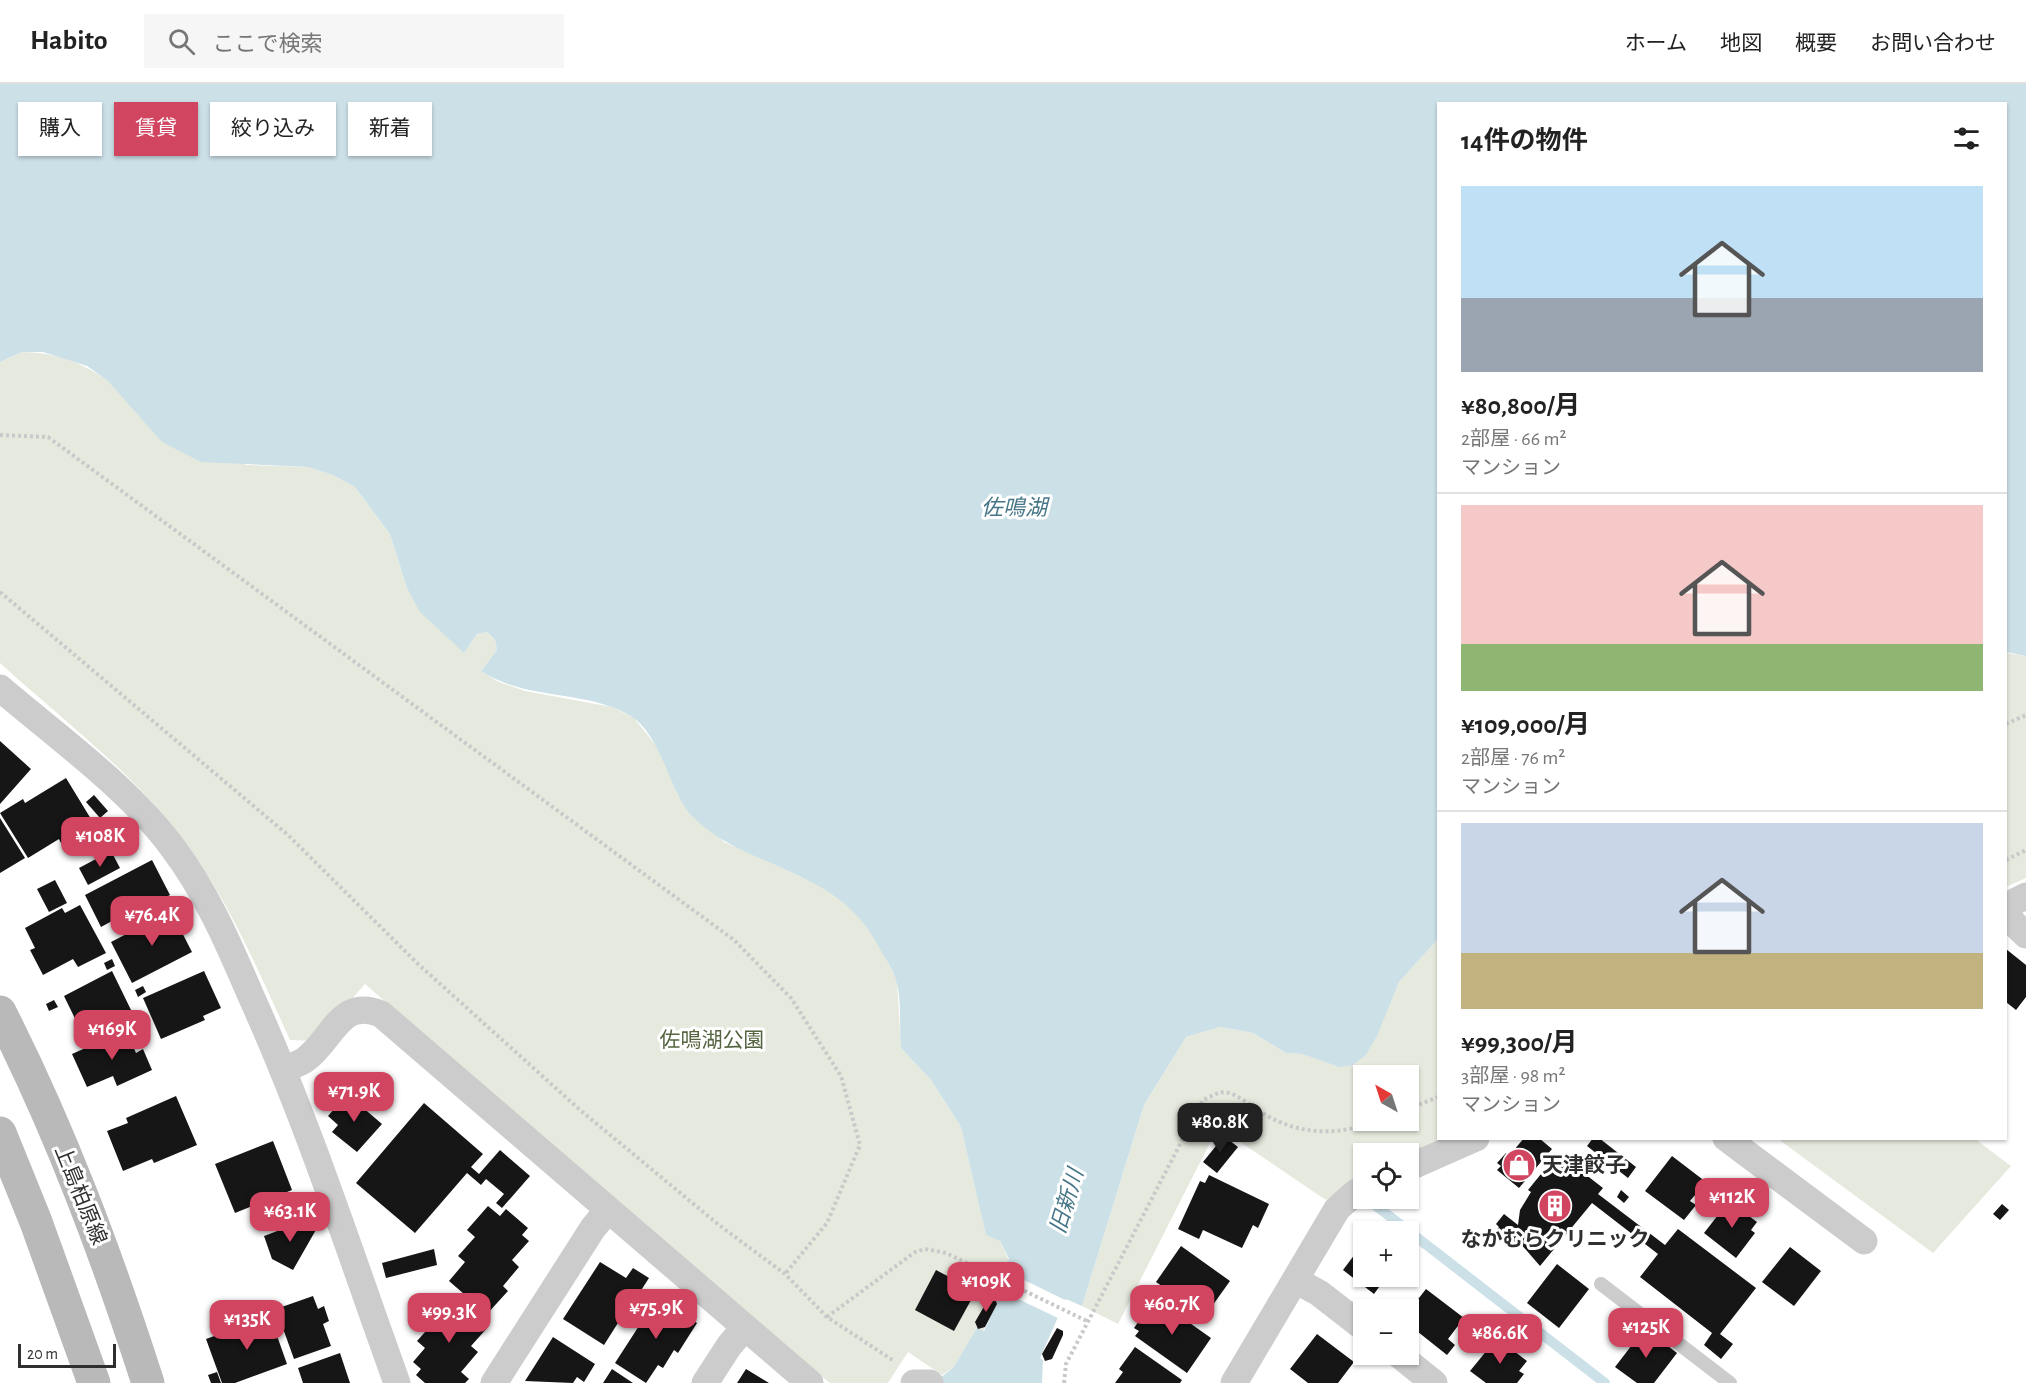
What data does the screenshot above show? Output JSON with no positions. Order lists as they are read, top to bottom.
{
  "streets": {
    "street": ["上島柏原線"]
  },
  "water": ["佐鳴湖", "旧新川"],
  "parks": ["佐鳴湖公園"],
  "places": {
    "shop": ["天津餃子"],
    "building": ["なかむらクリニック"]
  },
  "scale_bar": "20 m",
  "north": "top left",
  "page": {
    "header": "Habito",
    "search": "ここで検索",
    "nav": [
      "ホーム",
      "地図",
      "概要",
      "お問い合わせ"
    ],
    "chip": [
      "購入",
      "賃貸",
      "絞り込み",
      "新着"
    ],
    "heading": "14件の物件",
    "list": [
      {
        "name": "¥80,800/月",
        "note": "2部屋 · 66 m² · マンション"
      },
      {
        "name": "¥109,000/月",
        "note": "2部屋 · 76 m² · マンション"
      },
      {
        "name": "¥99,300/月",
        "note": "3部屋 · 98 m² · マンション"
      }
    ],
    "price": [
      "¥108K",
      "¥76.4K",
      "¥169K",
      "¥71.9K",
      "¥80.8K",
      "¥112K",
      "¥63.1K",
      "¥109K",
      "¥60.7K",
      "¥75.9K",
      "¥99.3K",
      "¥135K",
      "¥125K",
      "¥86.6K"
    ],
    "map_buttons": ["+", "−"],
    "scale": "20 m"
  }
}
